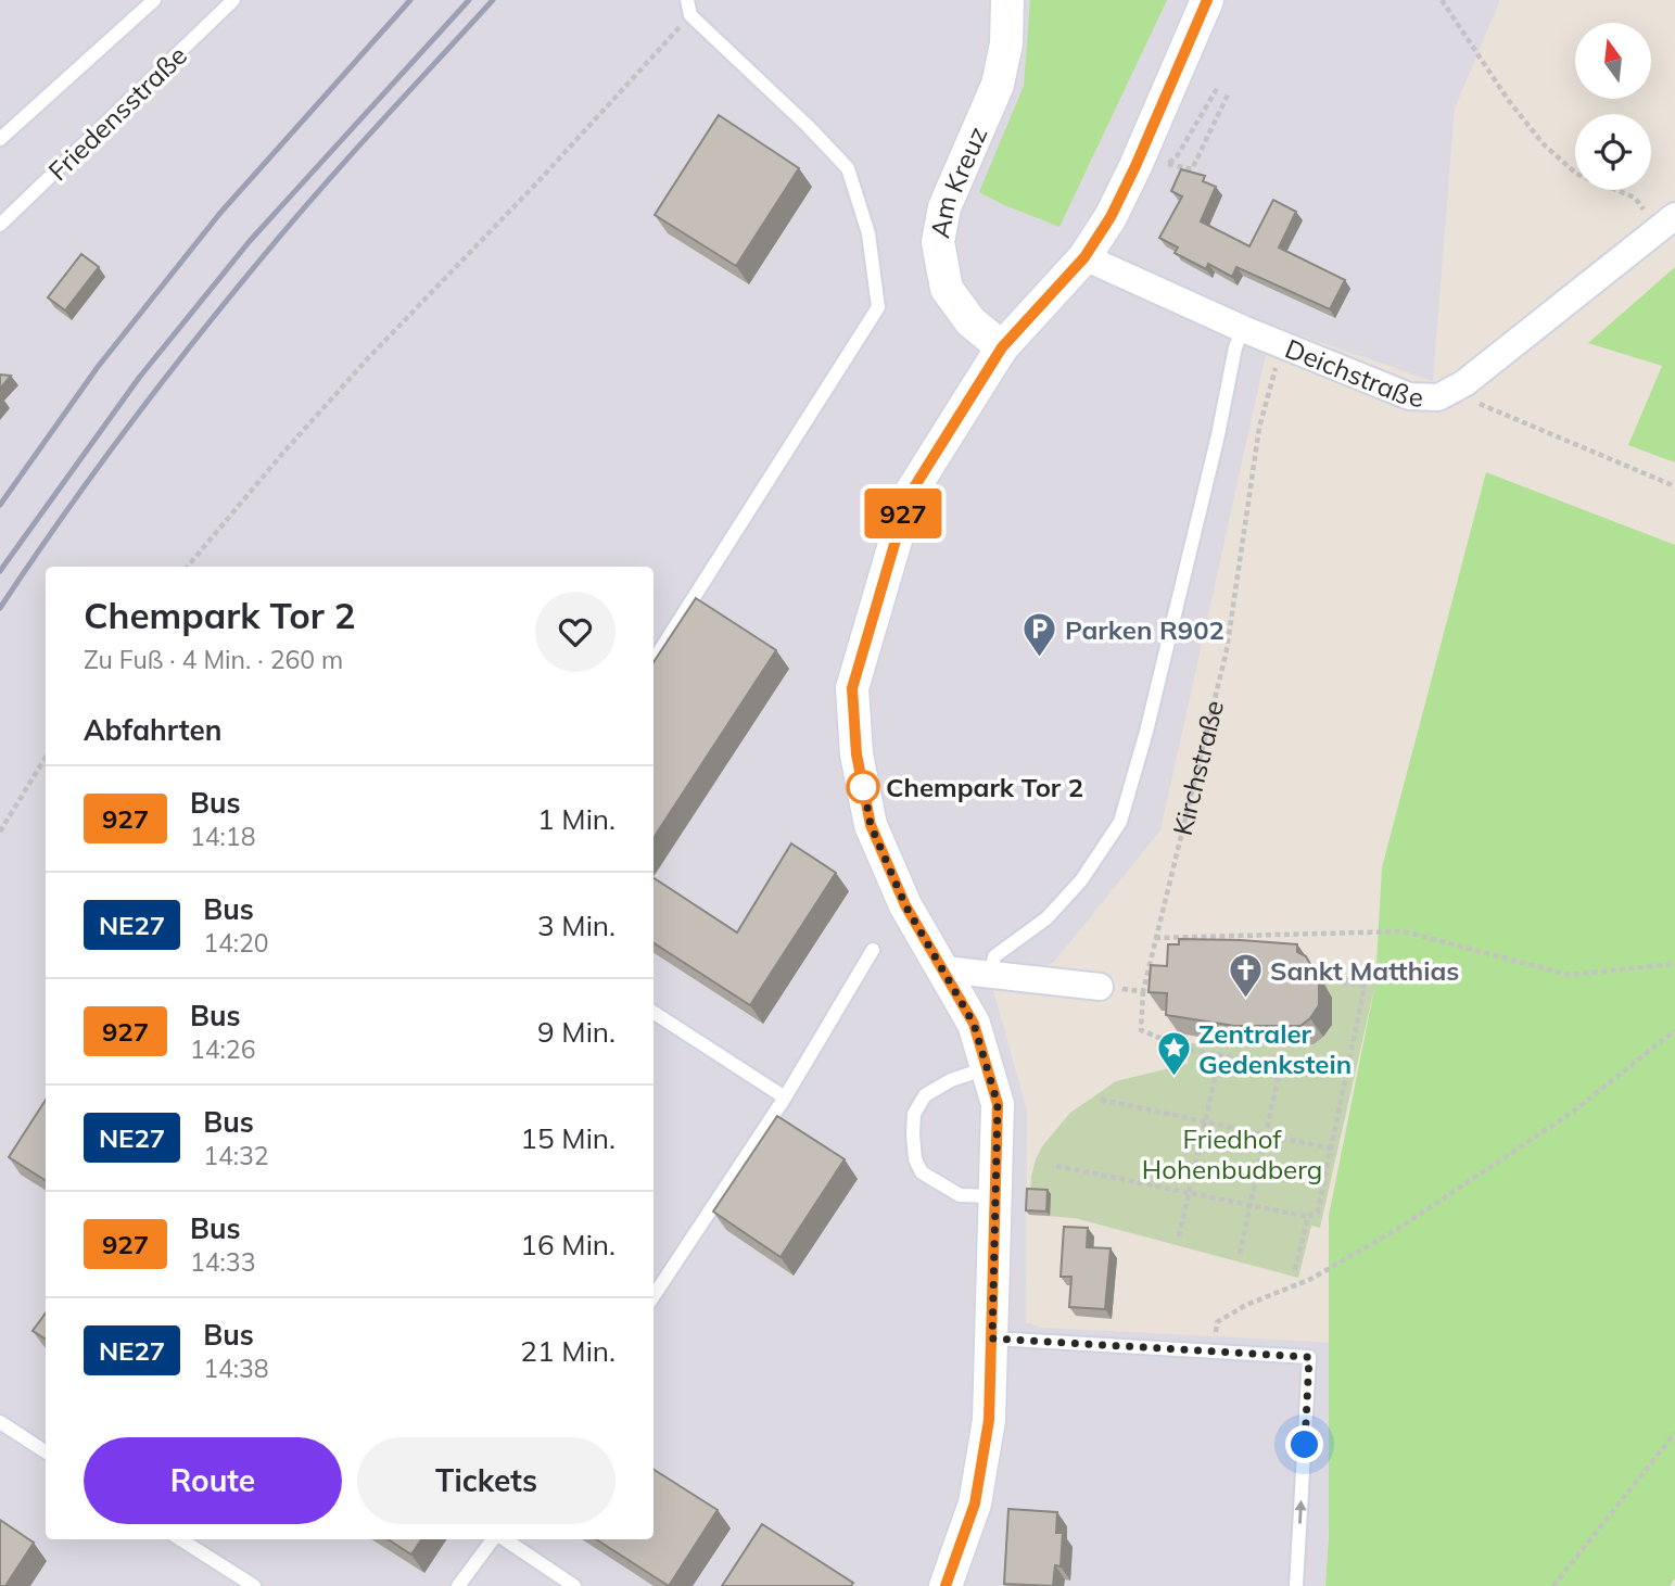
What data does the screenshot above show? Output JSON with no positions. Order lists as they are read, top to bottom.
{
  "streets": {
    "street": ["Am Kreuz", "Deichstraße"],
    "lane": ["Friedensstraße"],
    "path": ["Kirchstraße"]
  },
  "crossings": [
    ["Deichstraße", "Kirchstraße"]
  ],
  "parks": ["Friedhof Hohenbudberg"],
  "places": {
    "parking": ["Parken R902"],
    "other": ["Chempark Tor 2"],
    "church": ["Sankt Matthias"],
    "place": ["Zentraler Gedenkstein"]
  },
  "lines": ["bus line 927"],
  "north": "top",
  "page": {
    "on_map": "927",
    "heading": [
      ["Chempark Tor 2", "Zu Fuß · 4 Min. · 260 m"],
      "Abfahrten"
    ],
    "list": [
      {
        "mark": "927",
        "name": "Bus",
        "note": "14:18",
        "value": "1 Min."
      },
      {
        "mark": "NE27",
        "name": "Bus",
        "note": "14:20",
        "value": "3 Min."
      },
      {
        "mark": "927",
        "name": "Bus",
        "note": "14:26",
        "value": "9 Min."
      },
      {
        "mark": "NE27",
        "name": "Bus",
        "note": "14:32",
        "value": "15 Min."
      },
      {
        "mark": "927",
        "name": "Bus",
        "note": "14:33",
        "value": "16 Min."
      },
      {
        "mark": "NE27",
        "name": "Bus",
        "note": "14:38",
        "value": "21 Min."
      }
    ],
    "buttons": ["Route", "Tickets"]
  }
}
